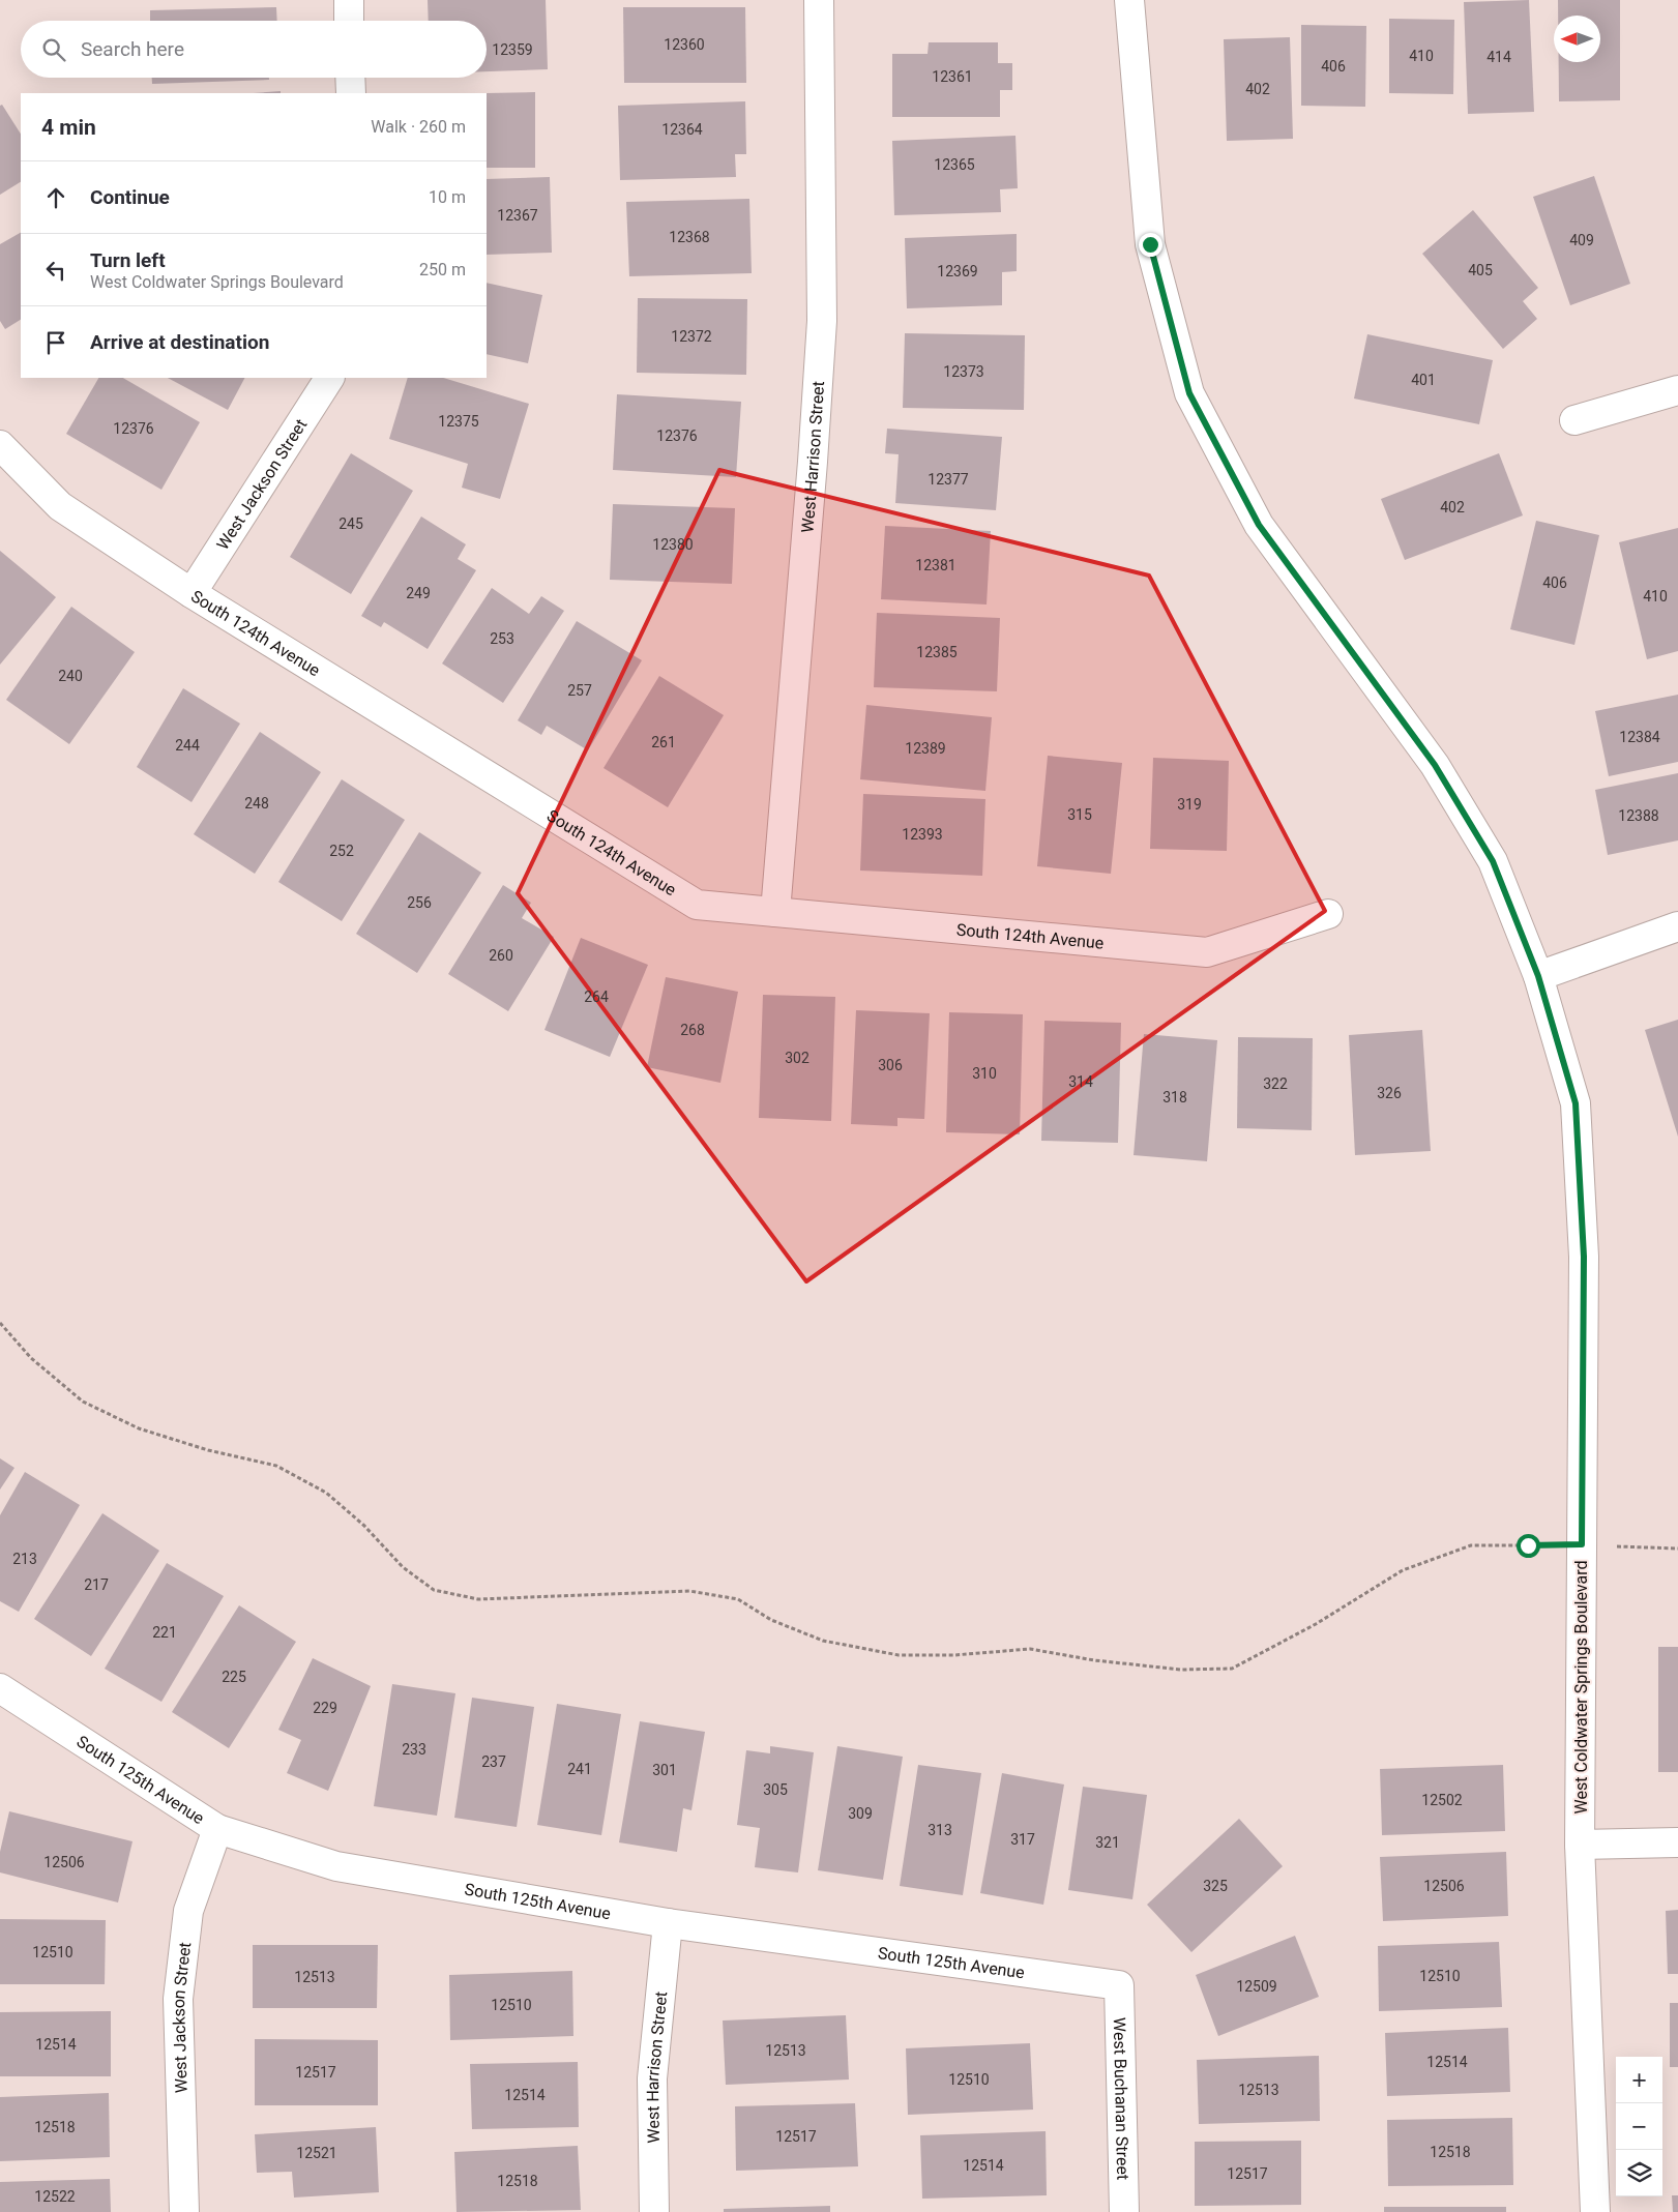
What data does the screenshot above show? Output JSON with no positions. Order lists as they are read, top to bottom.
{
  "streets": {
    "street": [
      "West Harrison Street",
      "West Jackson Street",
      "South 124th Avenue",
      "West Coldwater Springs Boulevard",
      "South 125th Avenue",
      "West Buchanan Street"
    ]
  },
  "crossings": [
    ["West Harrison Street", "South 124th Avenue"],
    ["West Harrison Street", "South 125th Avenue"],
    ["West Jackson Street", "South 124th Avenue"],
    ["West Jackson Street", "South 125th Avenue"],
    ["South 125th Avenue", "West Buchanan Street"]
  ],
  "house_numbers": [
    "12360",
    "12359",
    "410",
    "414",
    "406",
    "12361",
    "402",
    "12364",
    "12365",
    "12367",
    "12368",
    "409",
    "405",
    "12369",
    "12372",
    "12373",
    "401",
    "12375",
    "12376",
    "12376",
    "12377",
    "402",
    "245",
    "12380",
    "12381",
    "406",
    "249",
    "410",
    "253",
    "12385",
    "240",
    "257",
    "12384",
    "261",
    "244",
    "12389",
    "248",
    "319",
    "315",
    "12388",
    "12393",
    "252",
    "256",
    "260",
    "264",
    "268",
    "302",
    "306",
    "310",
    "314",
    "322",
    "326",
    "318",
    "213",
    "217",
    "221",
    "225",
    "229",
    "233",
    "237",
    "241",
    "301",
    "305",
    "12502",
    "309",
    "313",
    "317",
    "321",
    "12506",
    "325",
    "12506",
    "12510",
    "12510",
    "12513",
    "12509",
    "12510",
    "12514",
    "12513",
    "12514",
    "12517",
    "12510",
    "12513",
    "12514",
    "12518",
    "12517",
    "12518",
    "12521",
    "12514",
    "12517",
    "12518",
    "12522"
  ],
  "north": "left",
  "page": {
    "search": "Search here",
    "heading": ["4 min", "Walk · 260 m"],
    "list": [
      ["Continue", "10 m"],
      ["Turn left", "West Coldwater Springs Boulevard", "250 m"],
      "Arrive at destination"
    ],
    "map_buttons": ["+", "−"]
  }
}
